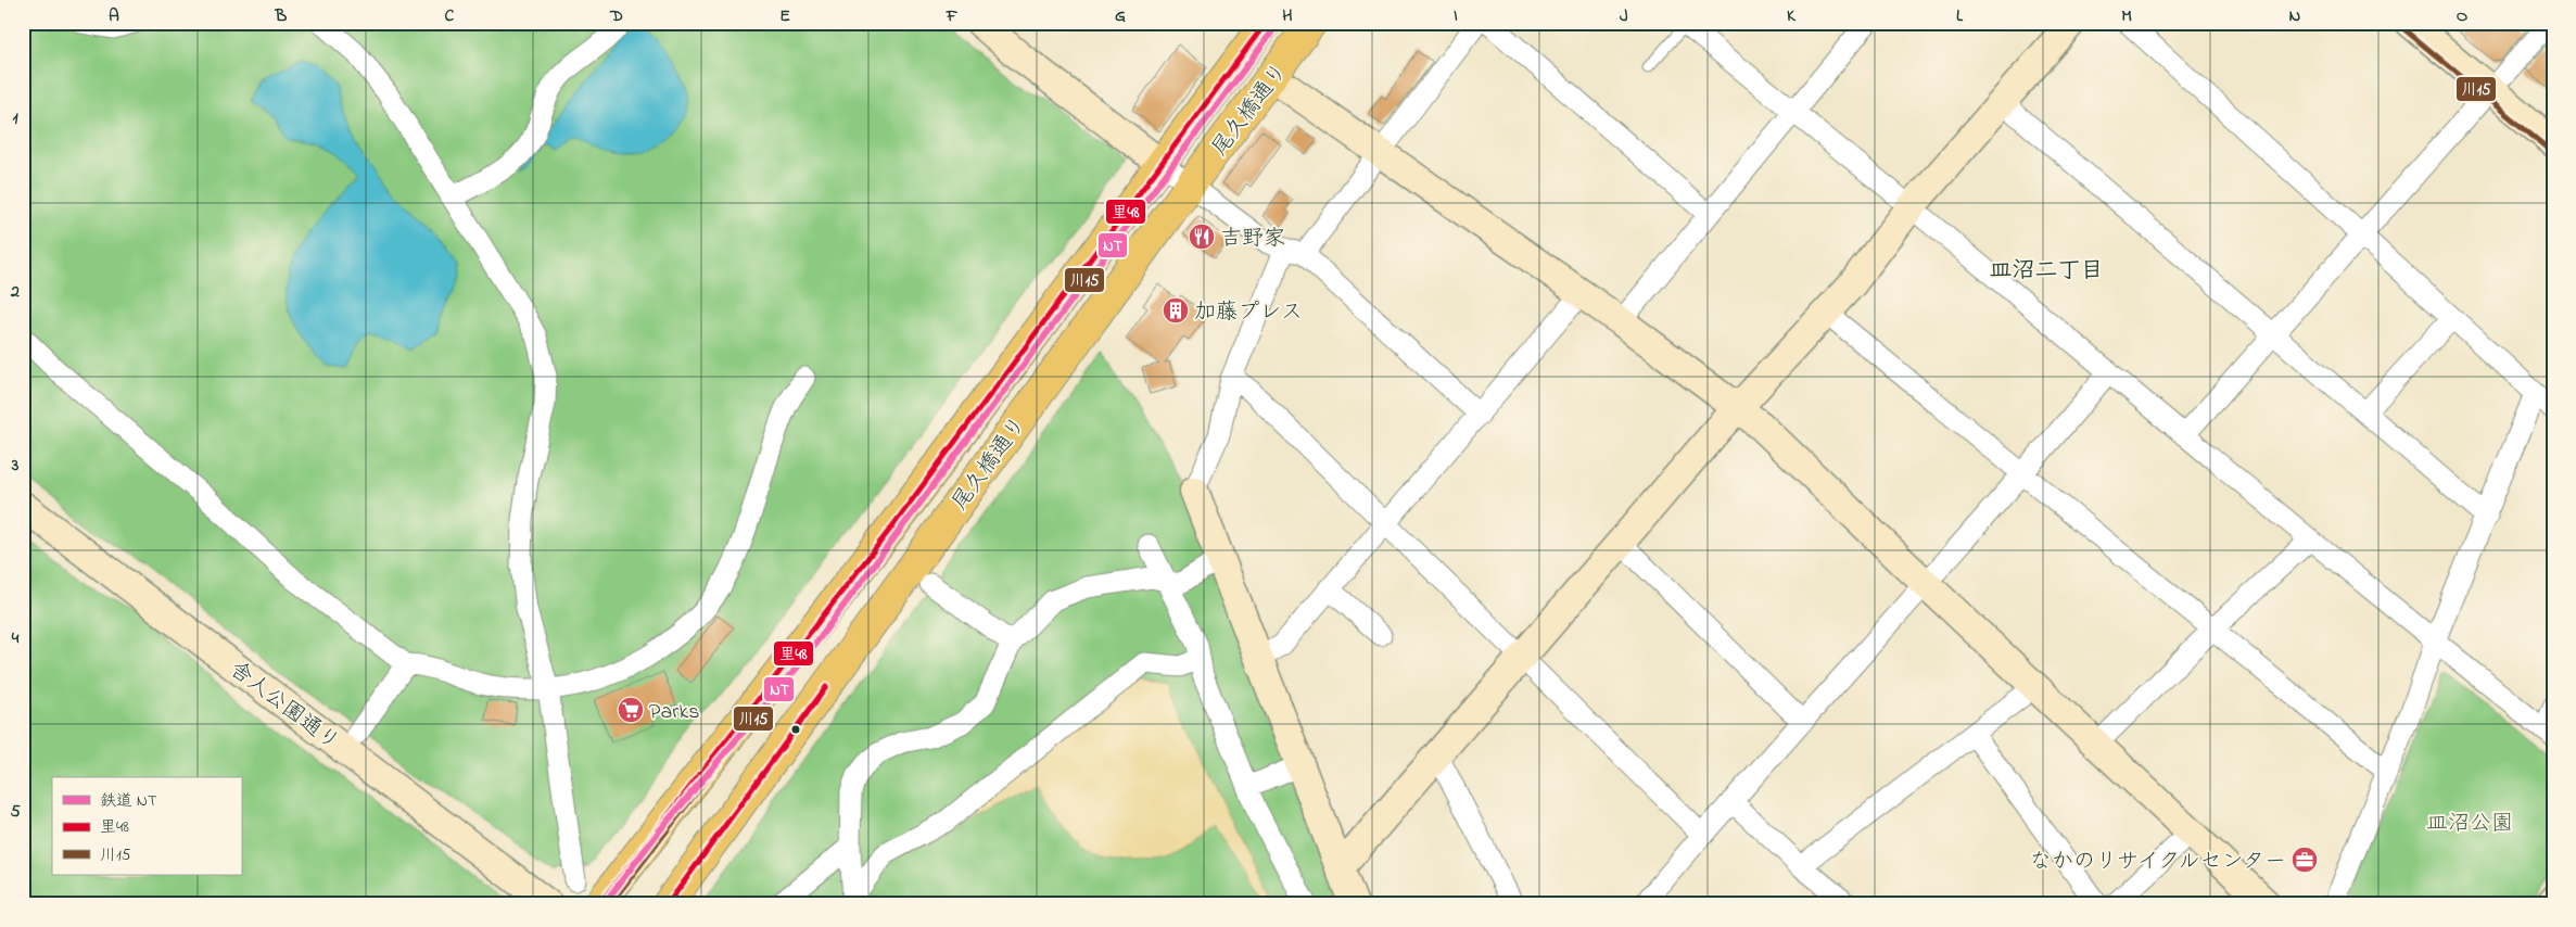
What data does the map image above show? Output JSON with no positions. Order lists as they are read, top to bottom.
{
  "streets": {
    "main road": ["尾久橋通り"],
    "street": ["舎人公園通り"]
  },
  "districts": ["皿沼二丁目"],
  "parks": ["皿沼公園"],
  "places": {
    "restaurant": ["吉野家"],
    "building": ["加藤プレス"],
    "supermarket": ["Parks"],
    "office": ["なかのリサイクルセンター"]
  },
  "lines": ["rail line NT", "transit line 里48", "transit line 川15"],
  "legend": ["鉄道 NT", "里48", "川15"],
  "grid": {
    "columns": [
      "A",
      "B",
      "C",
      "D",
      "E",
      "F",
      "G",
      "H",
      "I",
      "J",
      "K",
      "L",
      "M",
      "N",
      "O"
    ],
    "rows": [
      "1",
      "2",
      "3",
      "4",
      "5"
    ]
  }
}
